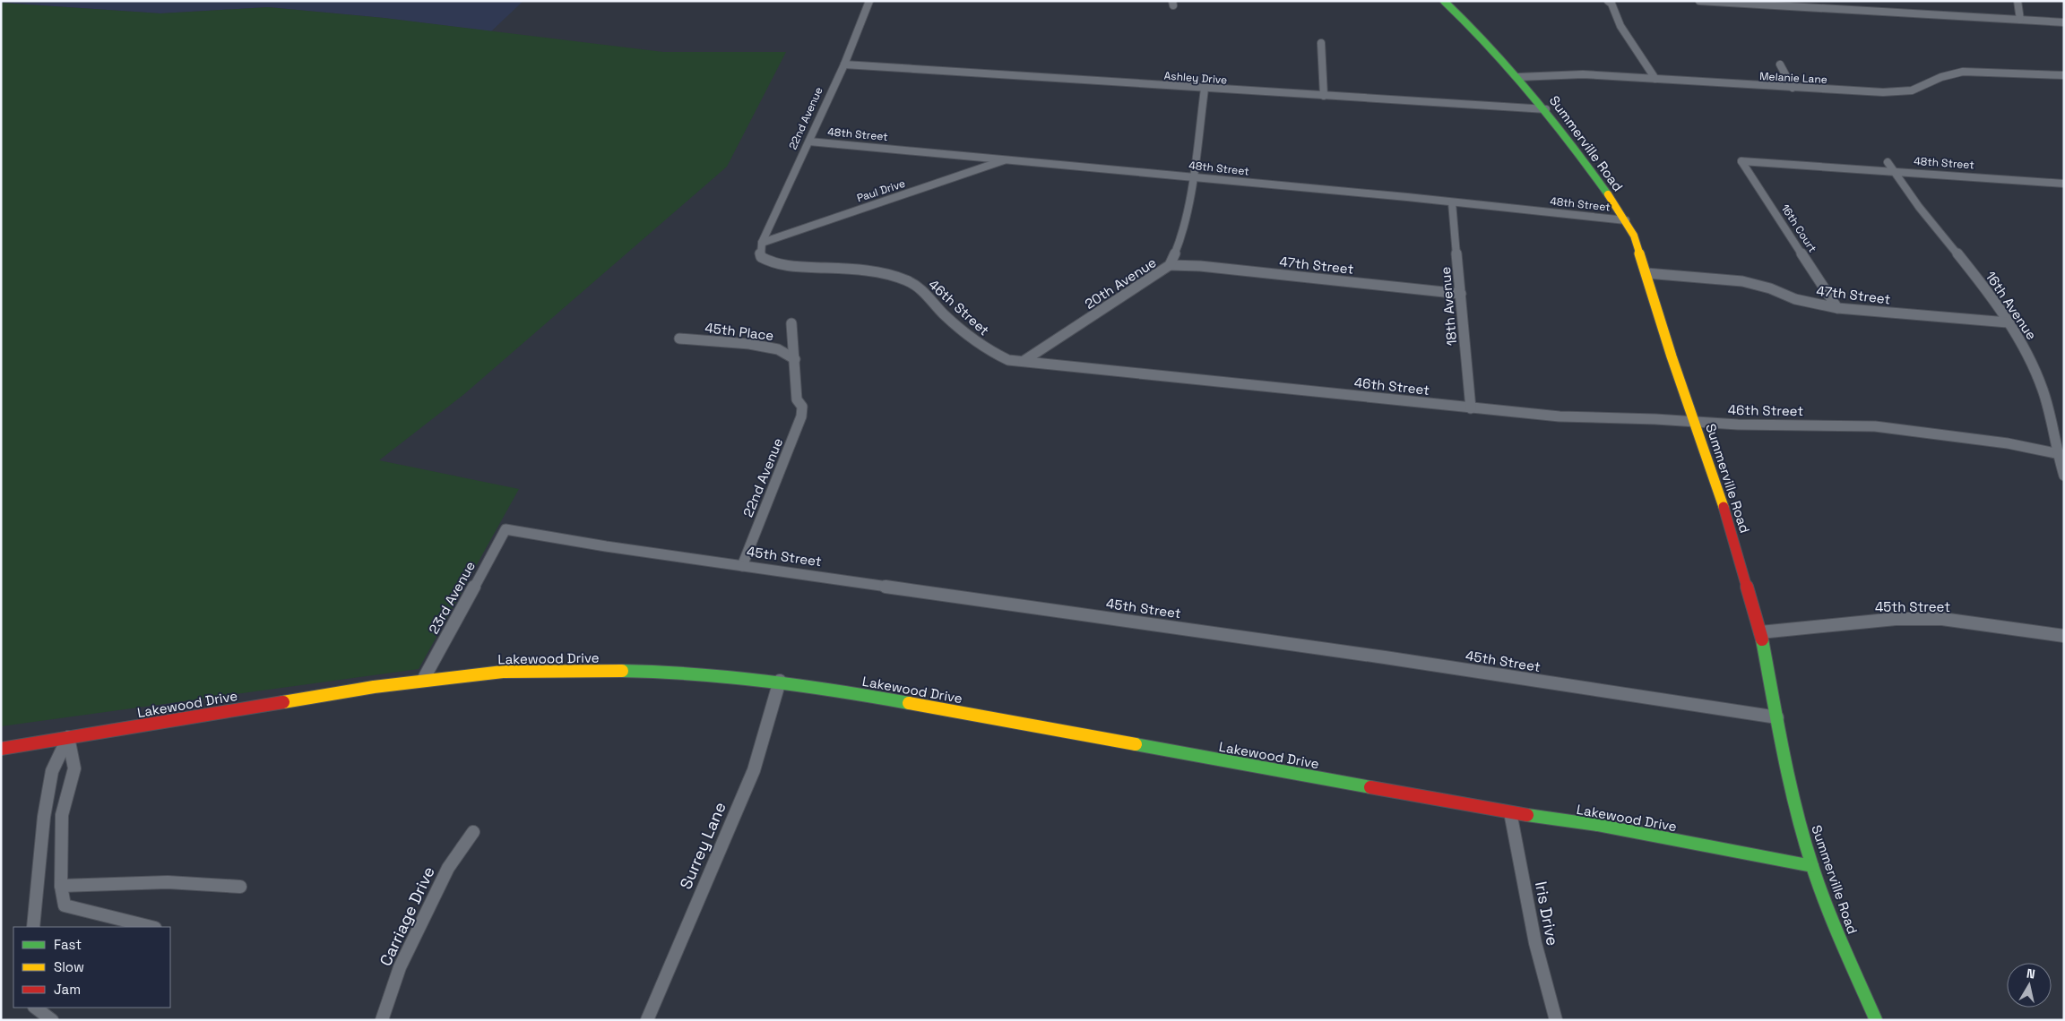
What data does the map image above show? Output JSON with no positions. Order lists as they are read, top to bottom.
{
  "streets": {
    "main road": ["Summerville Road", "Lakewood Drive"],
    "street": [
      "Ashley Drive",
      "Melanie Lane",
      "22nd Avenue",
      "48th Street",
      "Paul Drive",
      "16th Court",
      "47th Street",
      "20th Avenue",
      "16th Avenue",
      "18th Avenue",
      "46th Street",
      "45th Place",
      "45th Street",
      "23rd Avenue",
      "Surrey Lane",
      "Iris Drive",
      "Carriage Drive"
    ]
  },
  "crossings": [
    ["Ashley Drive", "22nd Avenue"],
    ["Ashley Drive", "Summerville Road"],
    ["Ashley Drive", "20th Avenue"],
    ["Melanie Lane", "Summerville Road"],
    ["22nd Avenue", "48th Street"],
    ["22nd Avenue", "Paul Drive"],
    ["22nd Avenue", "46th Street"],
    ["22nd Avenue", "45th Street"],
    ["48th Street", "Summerville Road"],
    ["48th Street", "Paul Drive"],
    ["48th Street", "16th Court"],
    ["48th Street", "20th Avenue"],
    ["48th Street", "16th Avenue"],
    ["48th Street", "18th Avenue"],
    ["Summerville Road", "47th Street"],
    ["Summerville Road", "46th Street"],
    ["Summerville Road", "45th Street"],
    ["Summerville Road", "Lakewood Drive"],
    ["Paul Drive", "46th Street"],
    ["16th Court", "47th Street"],
    ["47th Street", "20th Avenue"],
    ["47th Street", "16th Avenue"],
    ["47th Street", "18th Avenue"],
    ["20th Avenue", "46th Street"],
    ["16th Avenue", "46th Street"],
    ["18th Avenue", "46th Street"],
    ["45th Street", "23rd Avenue"],
    ["23rd Avenue", "Lakewood Drive"],
    ["Lakewood Drive", "Surrey Lane"],
    ["Lakewood Drive", "Iris Drive"]
  ],
  "legend": ["Fast", "Slow", "Jam"],
  "north": "top"
}
